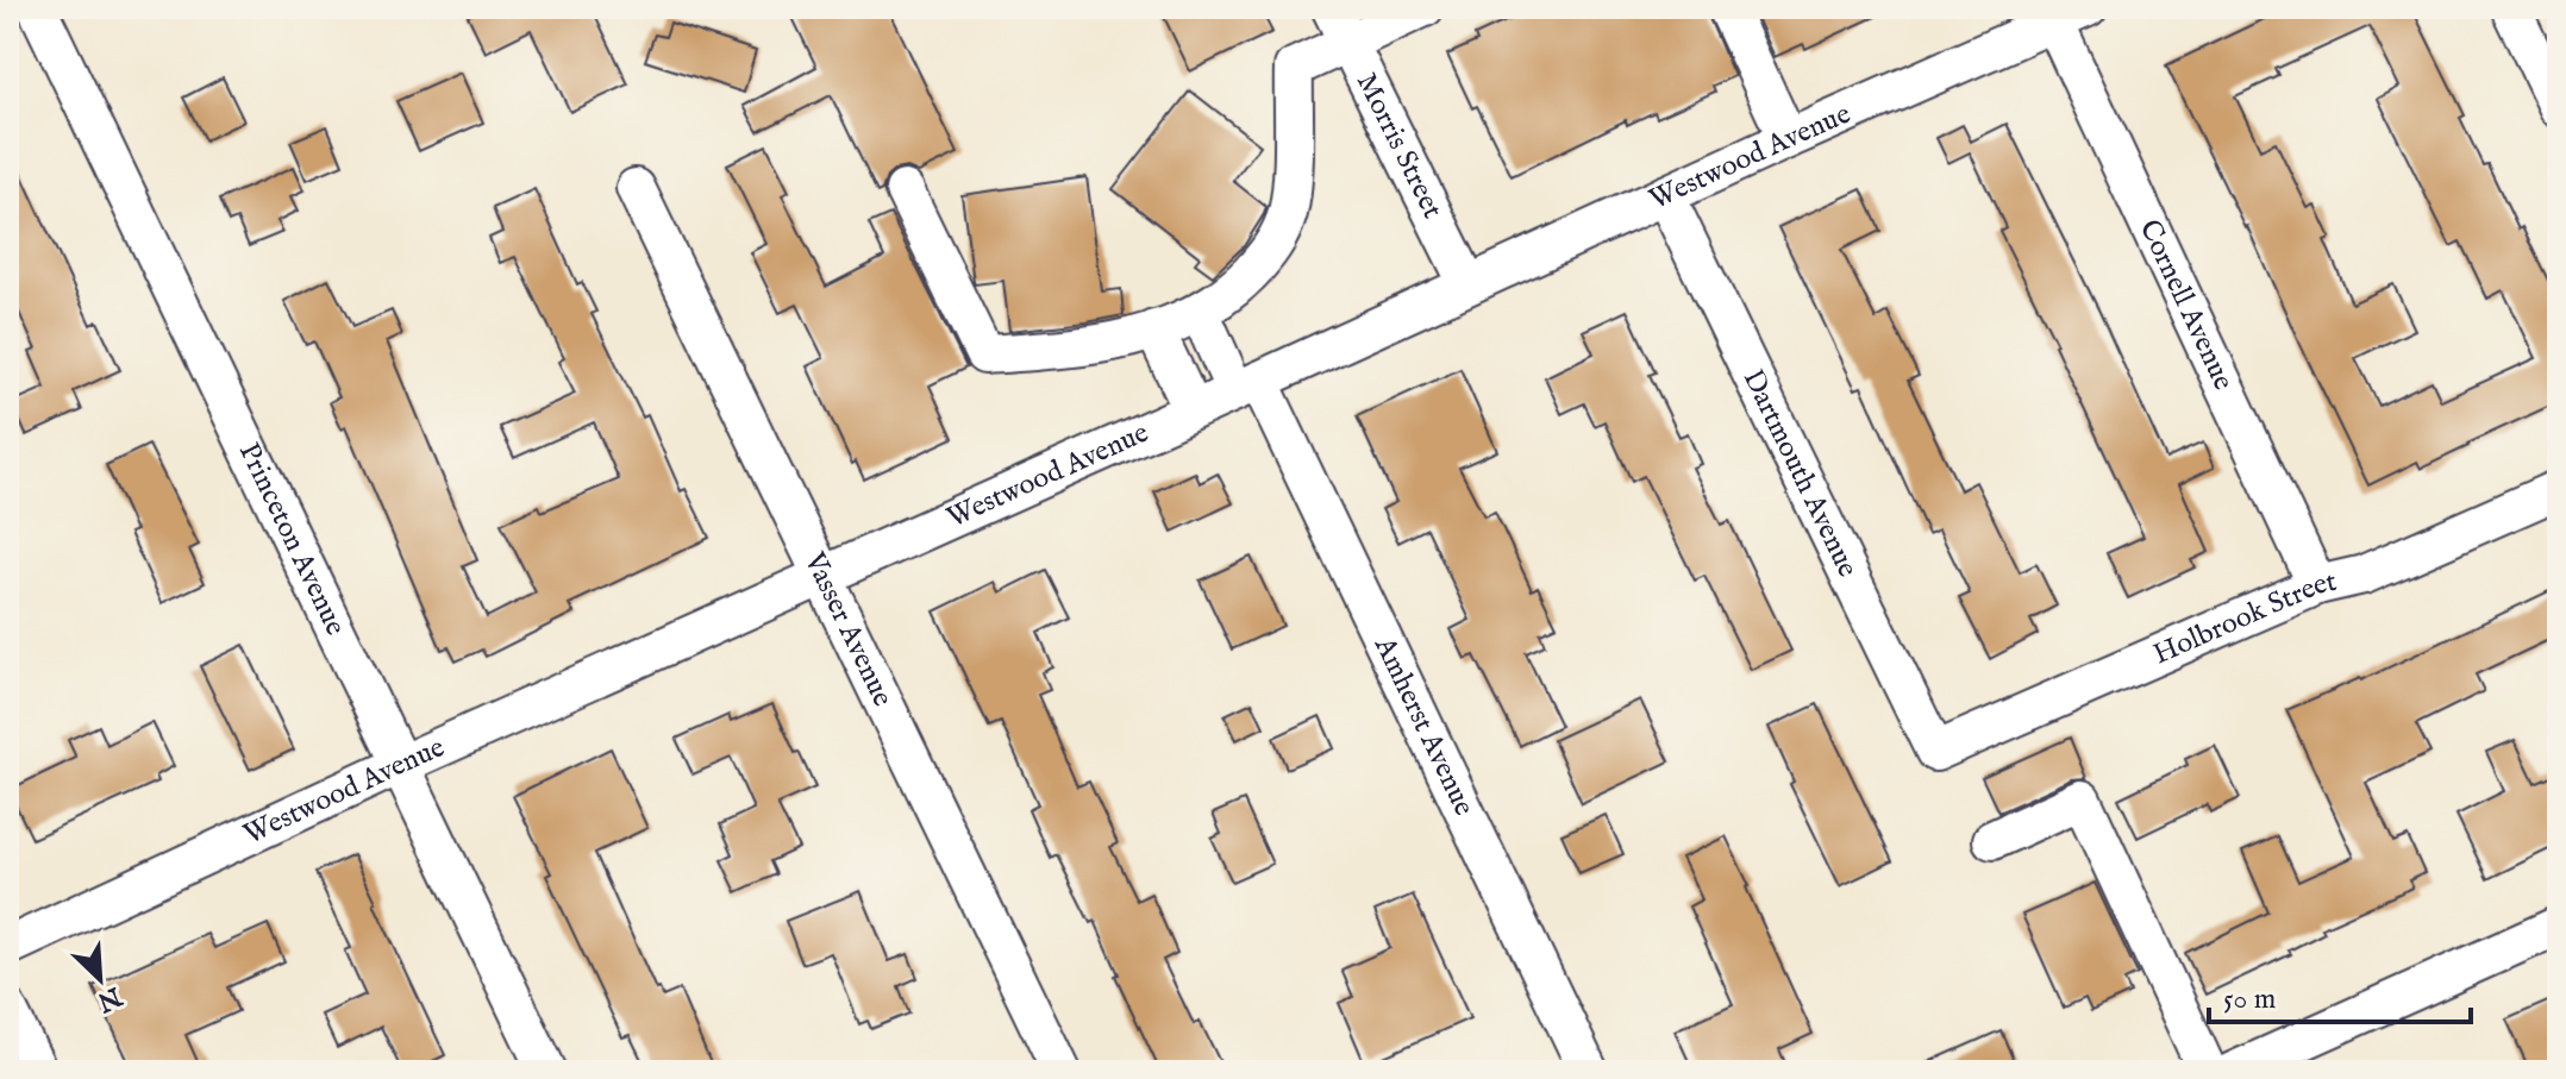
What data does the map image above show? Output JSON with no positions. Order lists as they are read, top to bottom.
{
  "streets": {
    "street": [
      "Morris Street",
      "Westwood Avenue",
      "Cornell Avenue",
      "Dartmouth Avenue",
      "Princeton Avenue",
      "Holbrook Street",
      "Vasser Avenue",
      "Amherst Avenue"
    ]
  },
  "crossings": [
    ["Morris Street", "Westwood Avenue"],
    ["Westwood Avenue", "Cornell Avenue"],
    ["Westwood Avenue", "Dartmouth Avenue"],
    ["Westwood Avenue", "Princeton Avenue"],
    ["Westwood Avenue", "Vasser Avenue"],
    ["Westwood Avenue", "Amherst Avenue"],
    ["Cornell Avenue", "Holbrook Street"],
    ["Dartmouth Avenue", "Holbrook Street"]
  ],
  "scale_bar": "50 m",
  "north": "bottom right"
}
